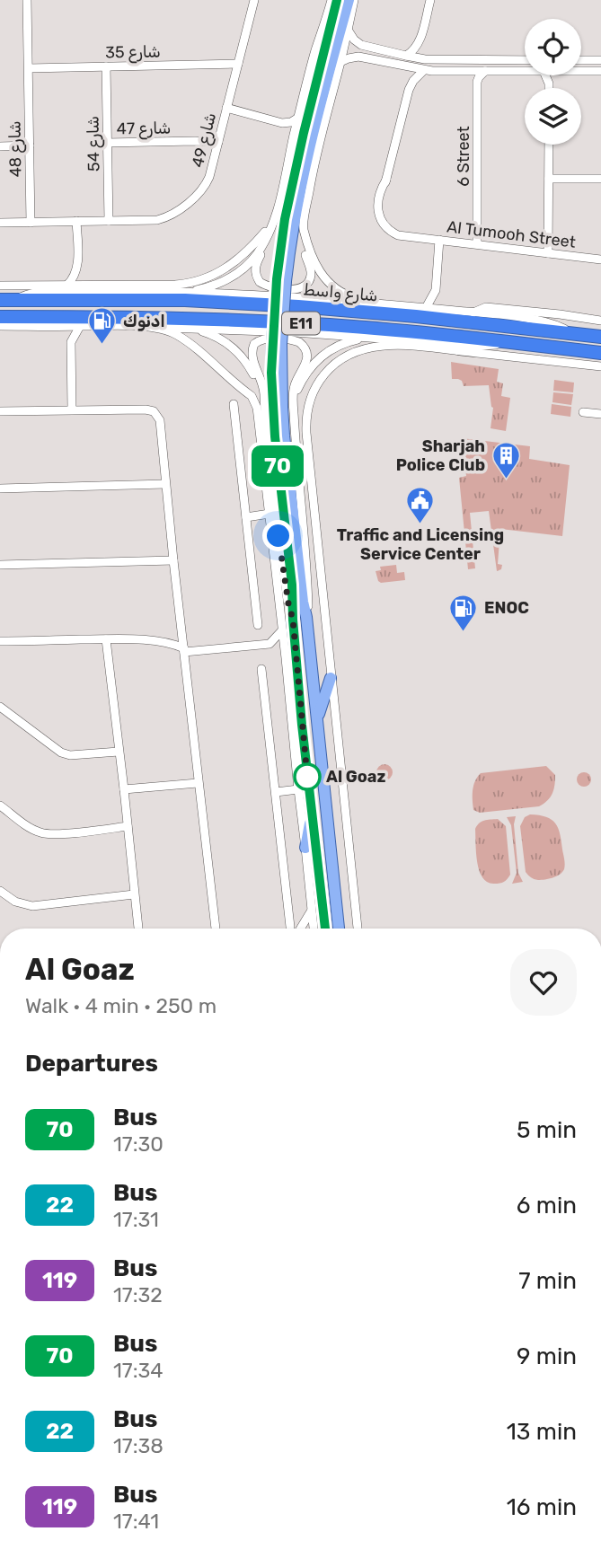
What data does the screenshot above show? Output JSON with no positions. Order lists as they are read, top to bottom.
{
  "streets": {
    "highway": ["شارع واسط", "E11"],
    "street": [
      "شارع 35",
      "شارع 47",
      "شارع 49",
      "شارع 54",
      "شارع 48",
      "6 Street",
      "Al Tumooh Street"
    ]
  },
  "crossings": [
    ["شارع 35", "شارع 49"],
    ["شارع 35", "شارع 54"],
    ["شارع 35", "شارع 48"],
    ["شارع 47", "شارع 49"],
    ["شارع 47", "شارع 54"],
    ["شارع 49", "شارع 54"],
    ["شارع 49", "شارع 48"],
    ["6 Street", "Al Tumooh Street"]
  ],
  "places": {
    "fuel station": ["ادنوك", "ENOC"],
    "building": ["Sharjah Police Club"],
    "public building": ["Traffic and Licensing Service Center"],
    "other": ["Al Goaz"]
  },
  "lines": ["bus line 70"],
  "page": {
    "on_map": "70",
    "heading": [
      ["Al Goaz", "Walk · 4 min · 250 m"],
      "Departures"
    ],
    "list": [
      {
        "mark": "70",
        "name": "Bus",
        "note": "17:30",
        "value": "5 min"
      },
      {
        "mark": "22",
        "name": "Bus",
        "note": "17:31",
        "value": "6 min"
      },
      {
        "mark": "119",
        "name": "Bus",
        "note": "17:32",
        "value": "7 min"
      },
      {
        "mark": "70",
        "name": "Bus",
        "note": "17:34",
        "value": "9 min"
      },
      {
        "mark": "22",
        "name": "Bus",
        "note": "17:38",
        "value": "13 min"
      },
      {
        "mark": "119",
        "name": "Bus",
        "note": "17:41",
        "value": "16 min"
      }
    ]
  }
}
